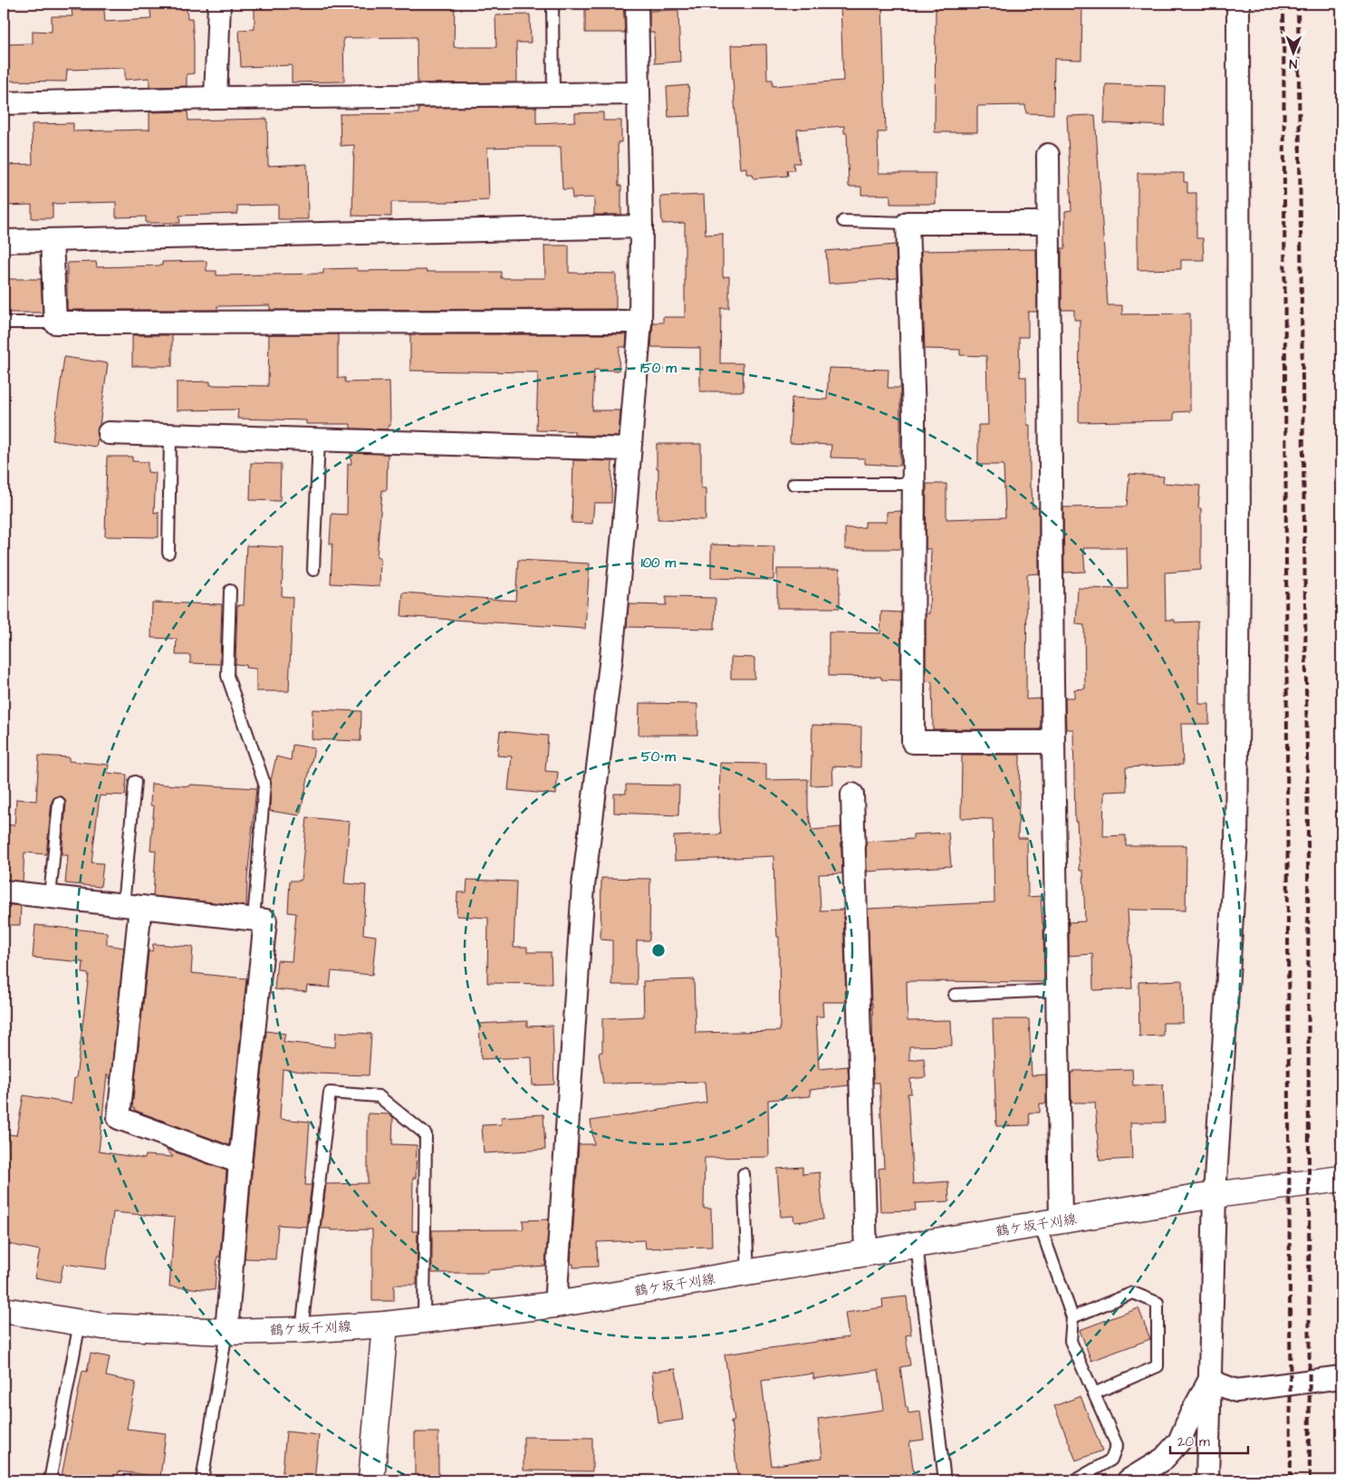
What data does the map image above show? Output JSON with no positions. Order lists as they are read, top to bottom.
{
  "streets": {
    "main road": ["鶴ケ坂千刈線"]
  },
  "scale_bar": "20 m",
  "north": "bottom",
  "rings": ["150 m", "100 m", "50 m"]
}
